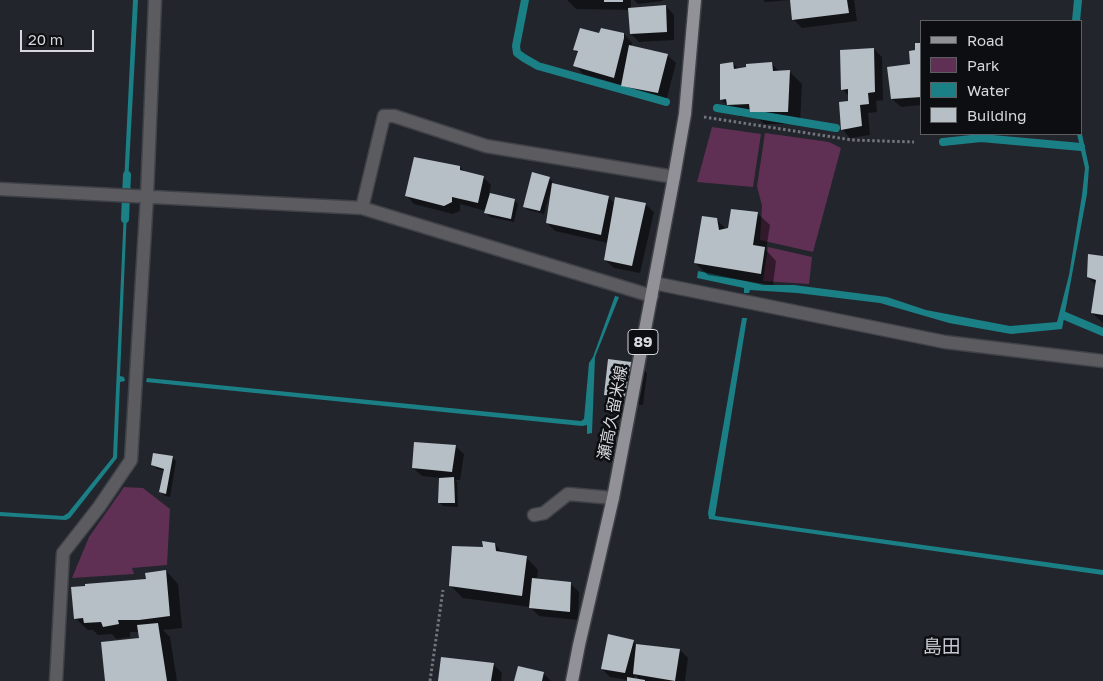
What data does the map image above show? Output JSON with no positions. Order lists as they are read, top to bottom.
{
  "streets": {
    "main road": ["89", "瀬高久留米線"]
  },
  "districts": ["島田"],
  "legend": [
    "Road",
    "Park",
    "Water",
    "Building"
  ],
  "scale_bar": "20 m"
}
